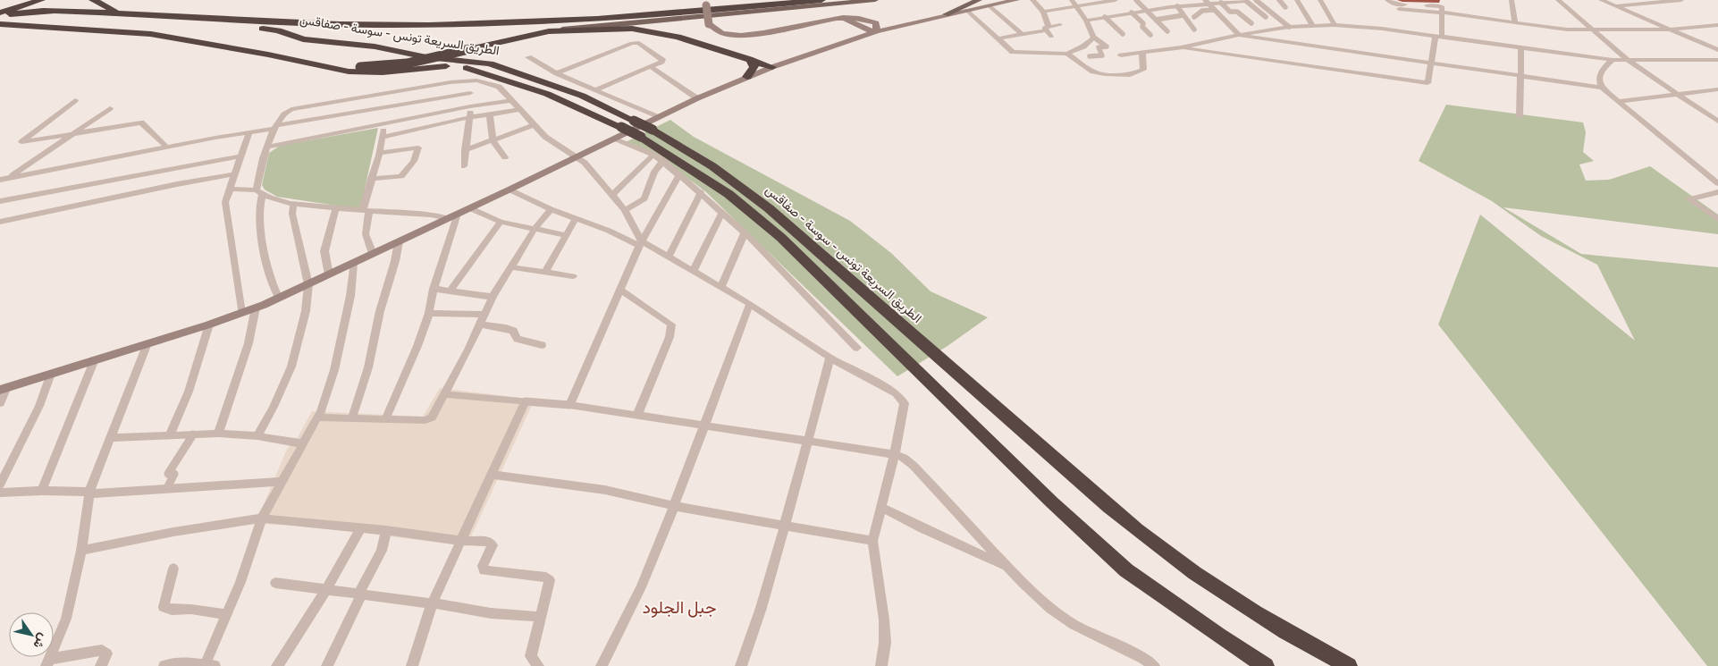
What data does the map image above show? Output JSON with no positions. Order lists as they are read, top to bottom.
{
  "streets": {
    "highway": ["الطريق السريعة تونس - سوسة - صفاقس"]
  },
  "districts": ["جبل الجلود"],
  "north": "bottom right"
}
